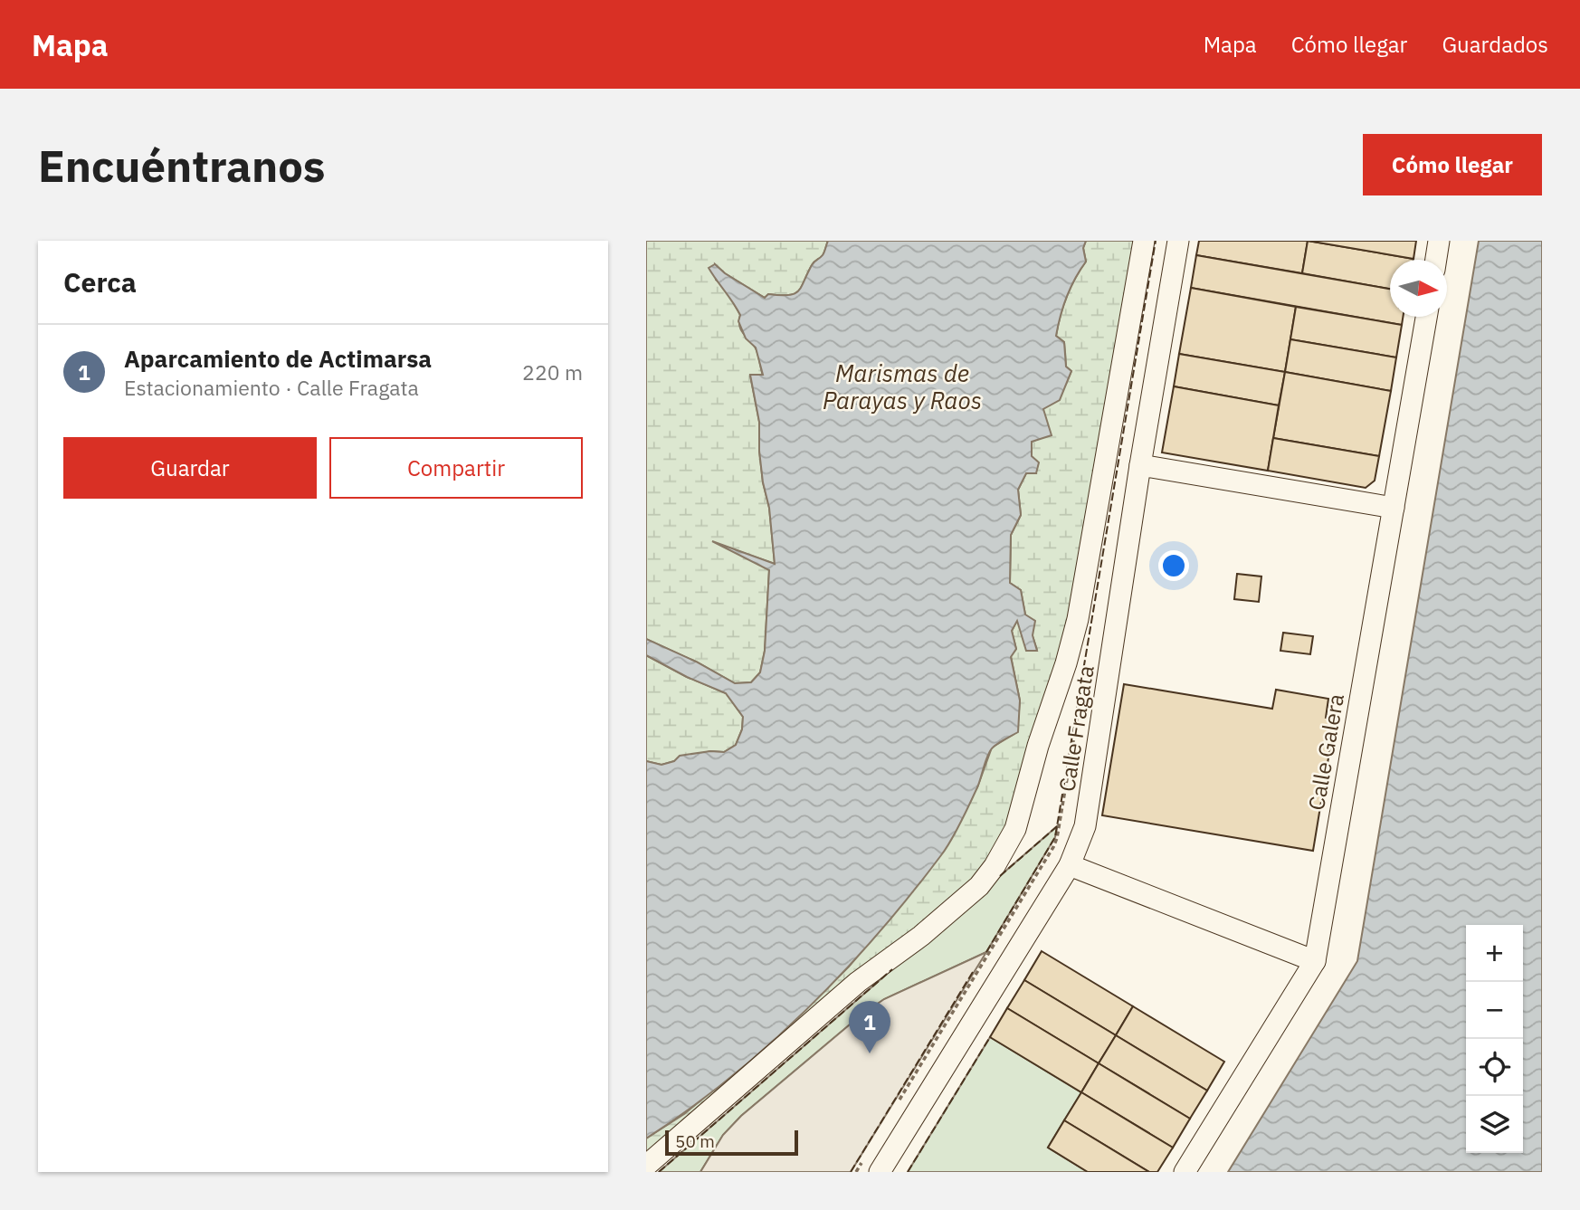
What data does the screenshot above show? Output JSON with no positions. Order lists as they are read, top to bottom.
{
  "streets": {
    "street": ["Calle Fragata", "Calle Galera"]
  },
  "water": ["Marismas de Parayas y Raos"],
  "scale_bar": "50 m",
  "north": "right",
  "page": {
    "header": "Mapa",
    "nav": ["Mapa", "Cómo llegar", "Guardados"],
    "buttons": [
      "Cómo llegar",
      ["Guardar", "Compartir"]
    ],
    "title": "Encuéntranos",
    "heading": "Cerca",
    "list": [
      {
        "mark": "1",
        "name": "Aparcamiento de Actimarsa",
        "note": "Estacionamiento · Calle Fragata",
        "value": "220 m"
      }
    ],
    "map_buttons": ["+", "−"],
    "pins": "1",
    "scale": "50 m"
  }
}
